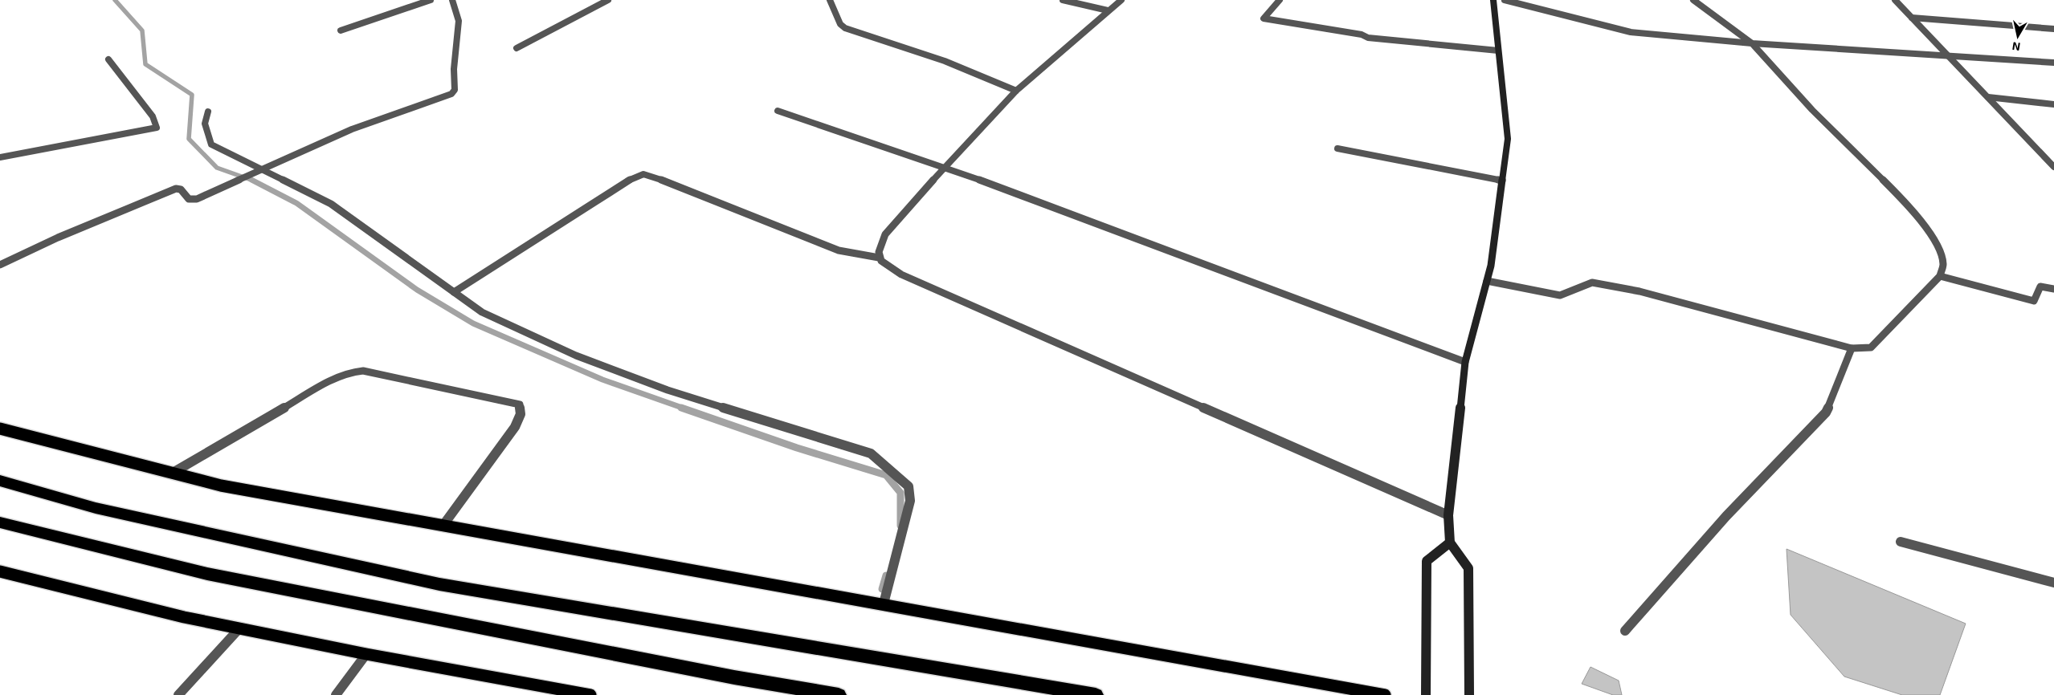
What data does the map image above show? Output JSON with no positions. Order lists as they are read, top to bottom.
{
  "north": "bottom"
}
